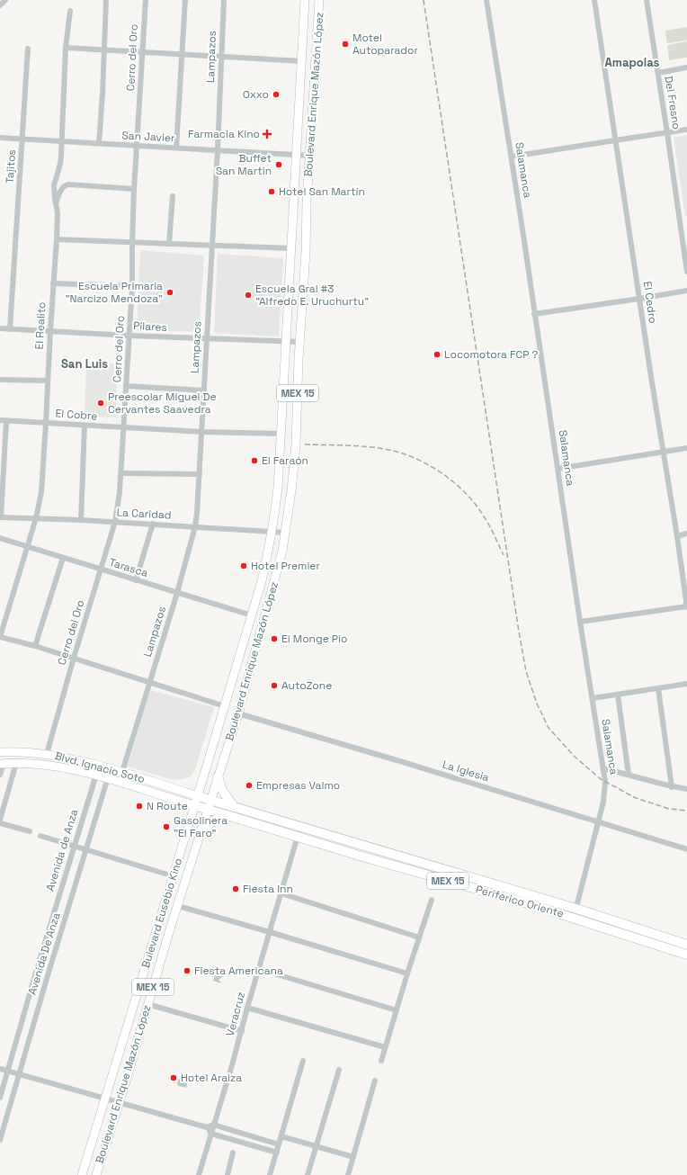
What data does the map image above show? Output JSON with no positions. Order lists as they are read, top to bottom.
{
  "streets": {
    "highway": ["MEX 15", "Periferico Oriente"],
    "main road": ["Boulevard Enrique Mazón López", "Blvd. Ignacio Soto", "Bulevard Eusebio Kino"],
    "street": [
      "Lampazos",
      "Cerro del Oro",
      "Del Fresno",
      "San Javier",
      "Tajitos",
      "Salamanca",
      "El Cedro",
      "El Realito",
      "Pilares",
      "El Cobre",
      "La Caridad",
      "Tarasca",
      "La Iglesia",
      "Avenida de Anza",
      "Avenida De Anza",
      "Veracruz"
    ]
  },
  "crossings": [
    ["Lampazos", "San Javier"],
    ["Lampazos", "Pilares"],
    ["Lampazos", "El Cobre"],
    ["Lampazos", "La Caridad"],
    ["Lampazos", "Tarasca"],
    ["Lampazos", "Blvd. Ignacio Soto"],
    ["Cerro del Oro", "San Javier"],
    ["Cerro del Oro", "Pilares"],
    ["Cerro del Oro", "El Cobre"],
    ["Cerro del Oro", "La Caridad"],
    ["Cerro del Oro", "Tarasca"],
    ["Cerro del Oro", "Blvd. Ignacio Soto"],
    ["Boulevard Enrique Mazón López", "San Javier"],
    ["Boulevard Enrique Mazón López", "Pilares"],
    ["Boulevard Enrique Mazón López", "El Cobre"],
    ["Boulevard Enrique Mazón López", "La Caridad"],
    ["Boulevard Enrique Mazón López", "Tarasca"],
    ["Boulevard Enrique Mazón López", "Blvd. Ignacio Soto"],
    ["Boulevard Enrique Mazón López", "La Iglesia"],
    ["Boulevard Enrique Mazón López", "Periferico Oriente"],
    ["Boulevard Enrique Mazón López", "Bulevard Eusebio Kino"],
    ["San Javier", "Tajitos"],
    ["San Javier", "El Realito"],
    ["Tajitos", "Pilares"],
    ["Salamanca", "La Iglesia"],
    ["Salamanca", "Periferico Oriente"],
    ["El Realito", "Pilares"],
    ["El Realito", "El Cobre"],
    ["El Realito", "La Caridad"],
    ["El Realito", "Tarasca"],
    ["Blvd. Ignacio Soto", "Avenida de Anza"],
    ["Blvd. Ignacio Soto", "Bulevard Eusebio Kino"],
    ["Blvd. Ignacio Soto", "Avenida De Anza"],
    ["Periferico Oriente", "Veracruz"]
  ],
  "districts": ["Amapolas", "San Luis"],
  "places": {
    "other": [
      "Motel Autoparador",
      "Oxxo",
      "Buffet San Martin",
      "Hotel San Martín",
      "Escuela Primaria \"Narcizo Mendoza\"",
      "Escuela Gral #3 \"Alfredo E. Uruchurtu\"",
      "Locomotora FCP ?",
      "Preescolar Miguel De Cervantes Saavedra",
      "El Faraón",
      "Hotel Premier",
      "El Monge Pío",
      "AutoZone",
      "Empresas Valmo",
      "N Route",
      "Gasolinera \"El Faro\"",
      "Fiesta Inn",
      "Fiesta Americana",
      "Hotel Araiza"
    ],
    "health": ["Farmacia Kino"]
  }
}
